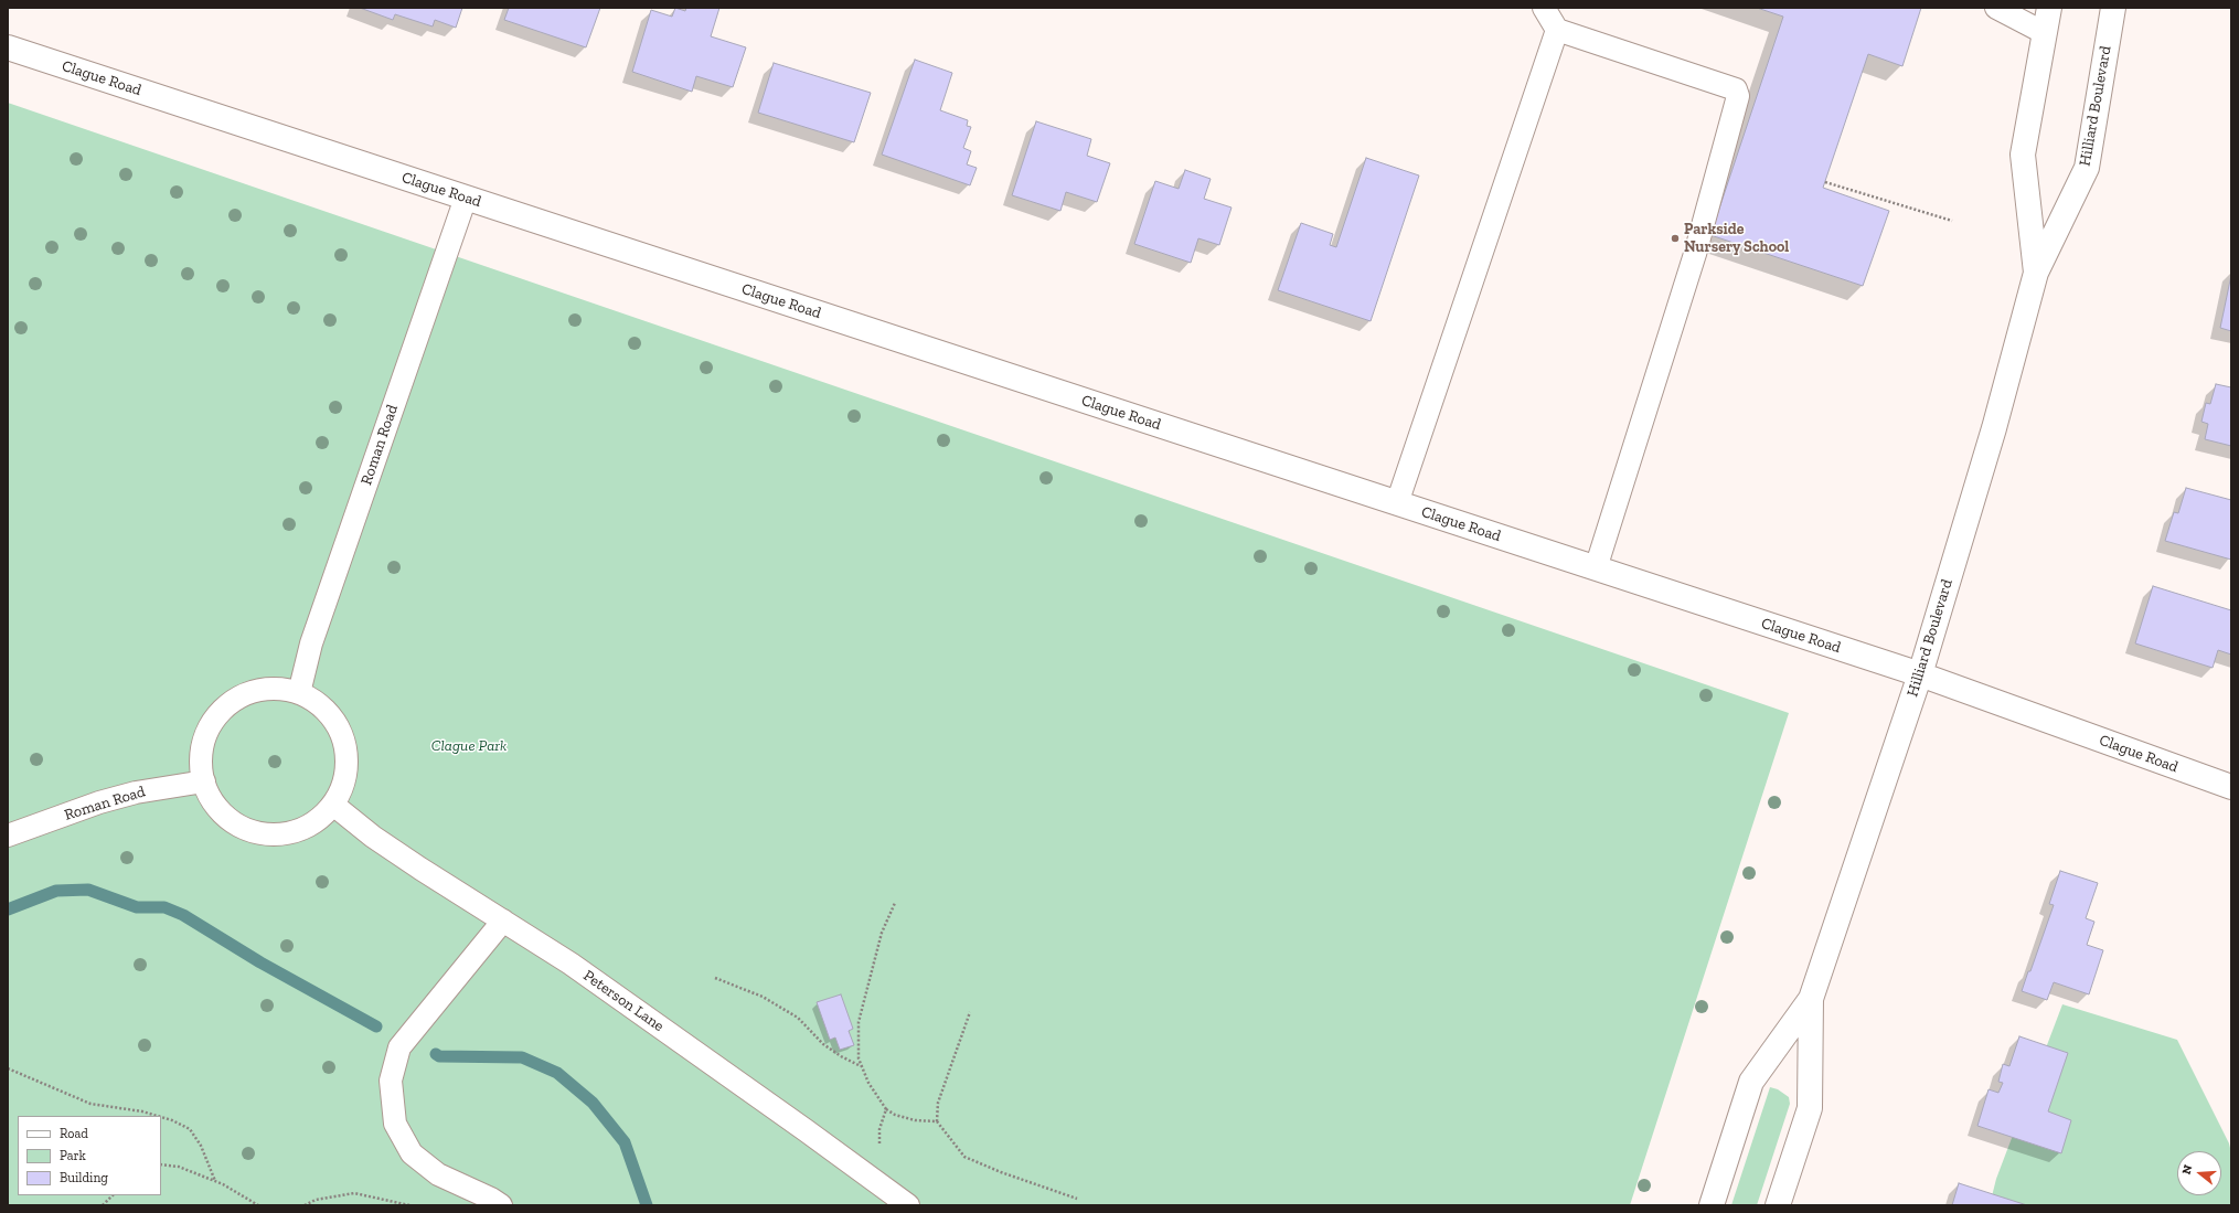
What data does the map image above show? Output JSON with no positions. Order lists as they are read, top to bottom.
{
  "streets": {
    "main road": ["Clague Road", "Hilliard Boulevard"],
    "lane": ["Roman Road", "Peterson Lane"]
  },
  "crossings": [
    ["Clague Road", "Hilliard Boulevard"],
    ["Clague Road", "Roman Road"],
    ["Roman Road", "Peterson Lane"]
  ],
  "parks": ["Clague Park"],
  "places": ["Parkside Nursery School"],
  "legend": ["Road", "Park", "Building"],
  "north": "left"
}
